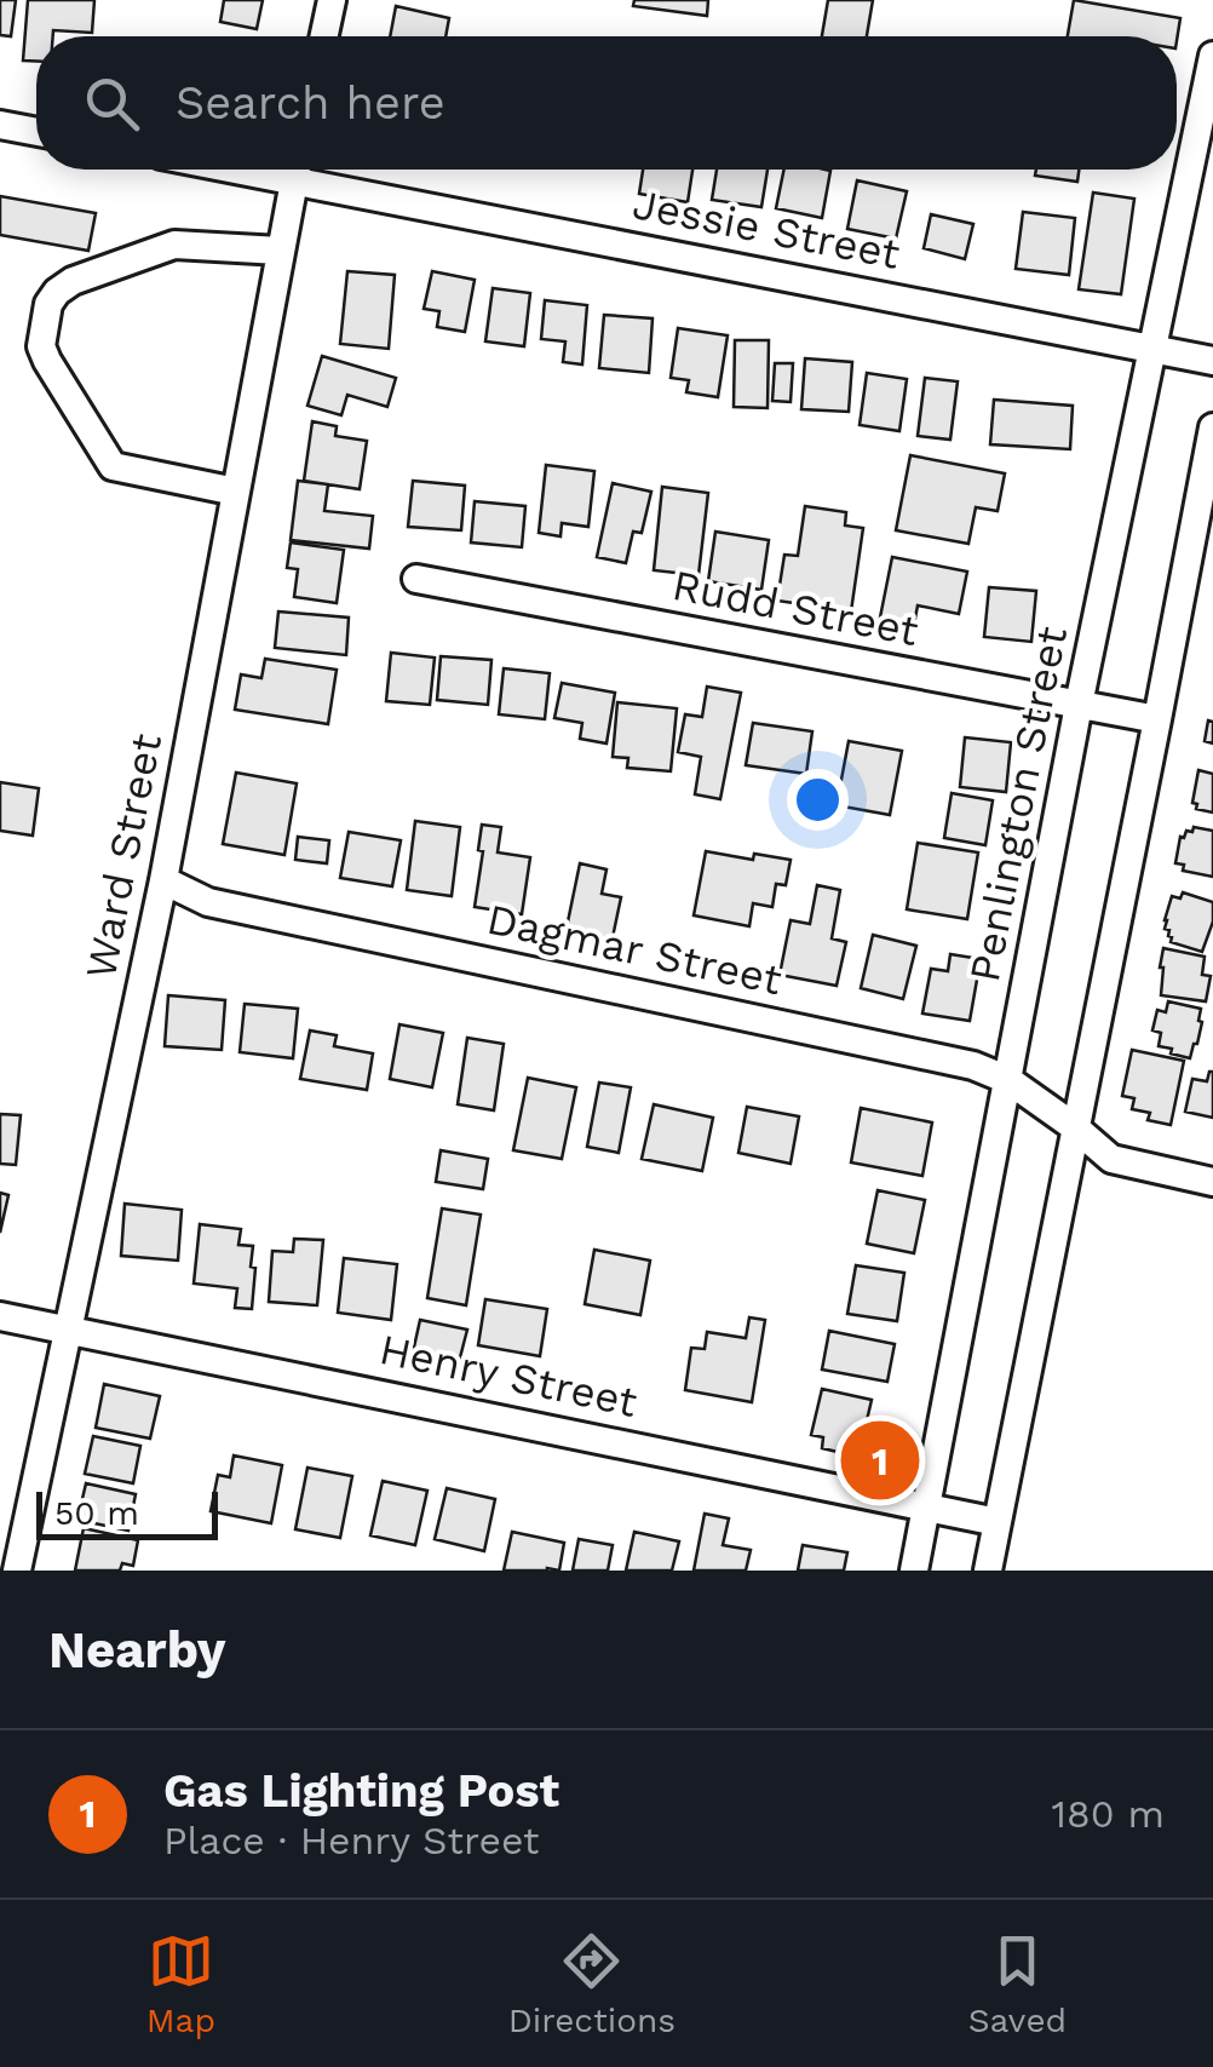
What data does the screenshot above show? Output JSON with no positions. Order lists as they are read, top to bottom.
{
  "streets": {
    "street": [
      "Jessie Street",
      "Rudd Street",
      "Penlington Street",
      "Ward Street",
      "Dagmar Street",
      "Henry Street"
    ]
  },
  "crossings": [
    ["Jessie Street", "Penlington Street"],
    ["Rudd Street", "Penlington Street"],
    ["Penlington Street", "Dagmar Street"],
    ["Penlington Street", "Henry Street"],
    ["Ward Street", "Dagmar Street"],
    ["Ward Street", "Henry Street"]
  ],
  "scale_bar": "50 m",
  "page": {
    "search": "Search here",
    "pins": "1",
    "scale": "50 m",
    "heading": "Nearby",
    "list": [
      {
        "mark": "1",
        "name": "Gas Lighting Post",
        "note": "Place · Henry Street",
        "value": "180 m"
      }
    ],
    "nav": ["Map", "Directions", "Saved"]
  }
}
